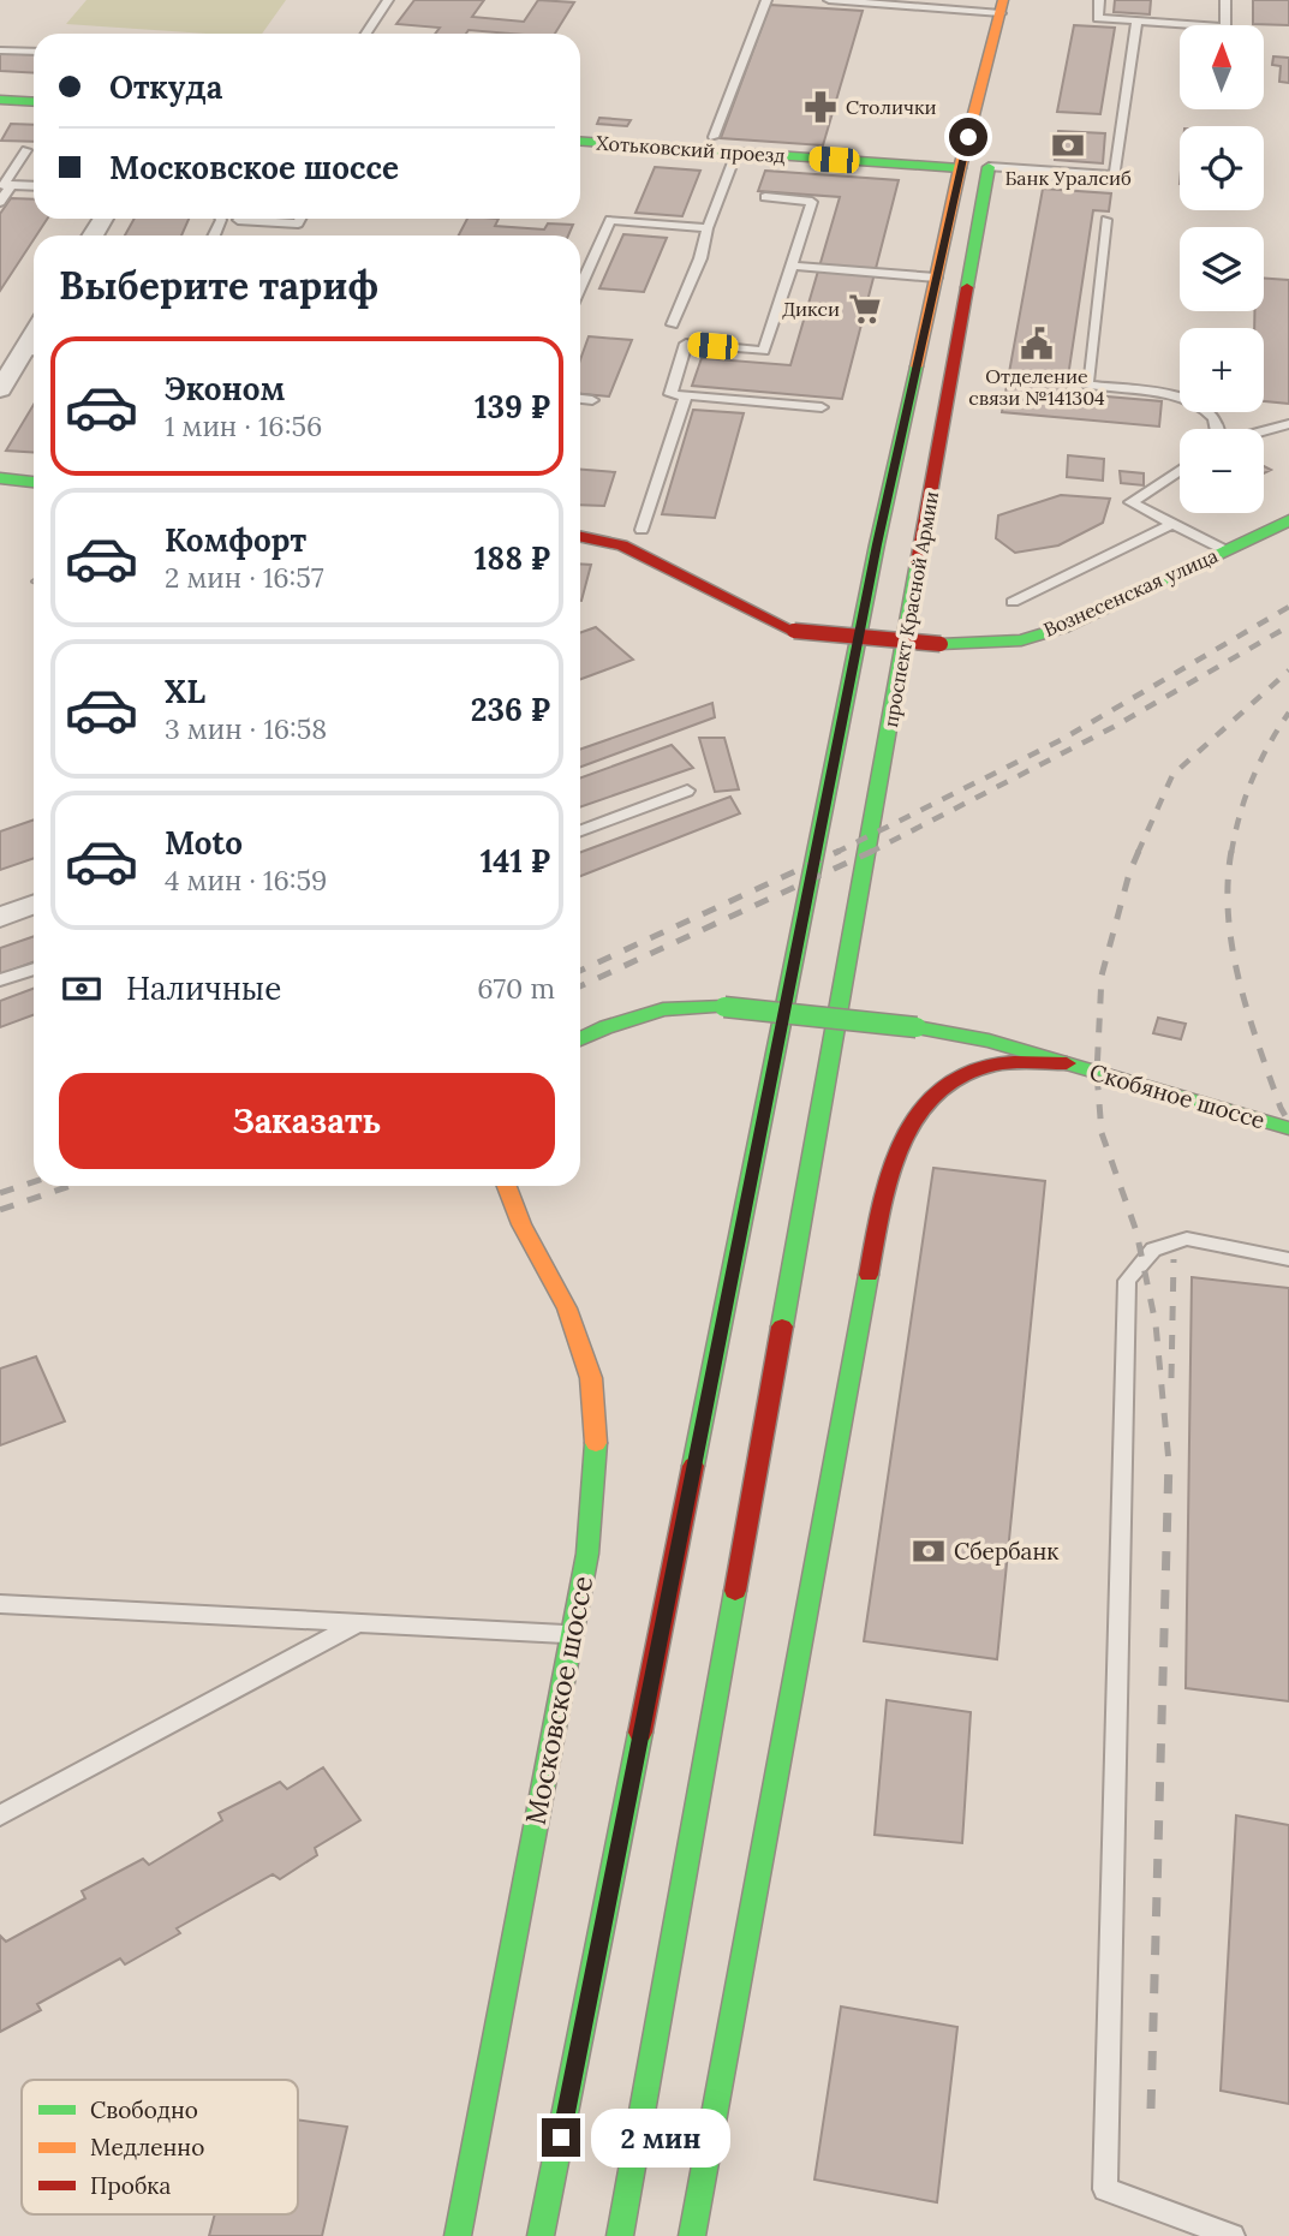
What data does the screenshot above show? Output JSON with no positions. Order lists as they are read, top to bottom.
{
  "streets": {
    "main road": [
      "Хотьковский проезд",
      "Вознесенская улица",
      "проспект Красной Армии",
      "Скобяное шоссе",
      "Московское шоссе"
    ]
  },
  "crossings": [
    ["Хотьковский проезд", "проспект Красной Армии"]
  ],
  "places": {
    "pharmacy": ["Столички"],
    "bank": ["Банк Уралсиб", "Сбербанк"],
    "supermarket": ["Дикси"],
    "public building": ["Отделение связи №141304"]
  },
  "legend": ["Свободно", "Медленно", "Пробка"],
  "north": "top",
  "page": {
    "map_buttons": ["+", "−"],
    "banner": ["Откуда", "Московское шоссе"],
    "heading": "Выберите тариф",
    "list": [
      {
        "name": "Эконом",
        "note": "1 мин · 16:56",
        "value": "139 ₽"
      },
      {
        "name": "Комфорт",
        "note": "2 мин · 16:57",
        "value": "188 ₽"
      },
      {
        "name": "XL",
        "note": "3 мин · 16:58",
        "value": "236 ₽"
      },
      {
        "name": "Moto",
        "note": "4 мин · 16:59",
        "value": "141 ₽"
      }
    ],
    "pay": ["Наличные", "670 m"],
    "buttons": "Заказать",
    "bubble": "2 мин"
  }
}
